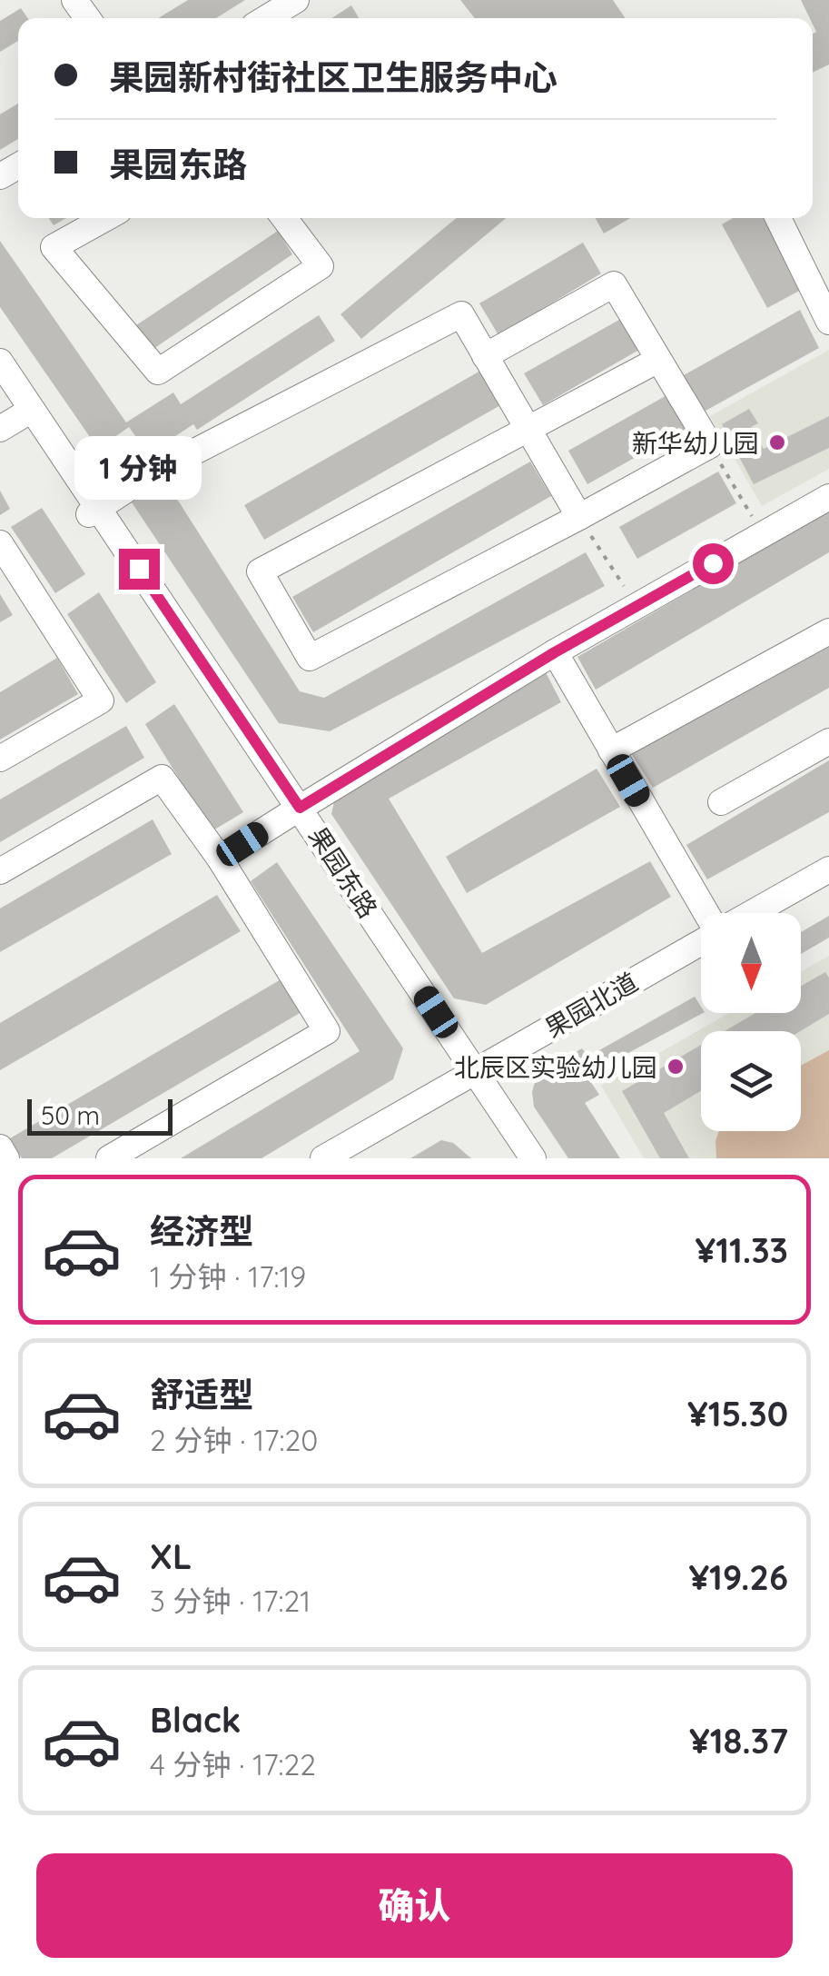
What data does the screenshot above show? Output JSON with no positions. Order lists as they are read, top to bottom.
{
  "streets": {
    "street": ["果园东路", "果园北道"]
  },
  "crossings": [
    ["果园东路", "果园北道"]
  ],
  "places": ["新华幼儿园", "北辰区实验幼儿园"],
  "scale_bar": "50 m",
  "north": "bottom",
  "page": {
    "banner": ["果园新村街社区卫生服务中心", "果园东路"],
    "bubble": "1 分钟",
    "scale": "50 m",
    "list": [
      {
        "name": "经济型",
        "note": "1 分钟 · 17:19",
        "value": "¥11.33"
      },
      {
        "name": "舒适型",
        "note": "2 分钟 · 17:20",
        "value": "¥15.30"
      },
      {
        "name": "XL",
        "note": "3 分钟 · 17:21",
        "value": "¥19.26"
      },
      {
        "name": "Black",
        "note": "4 分钟 · 17:22",
        "value": "¥18.37"
      }
    ],
    "buttons": "确认"
  }
}
